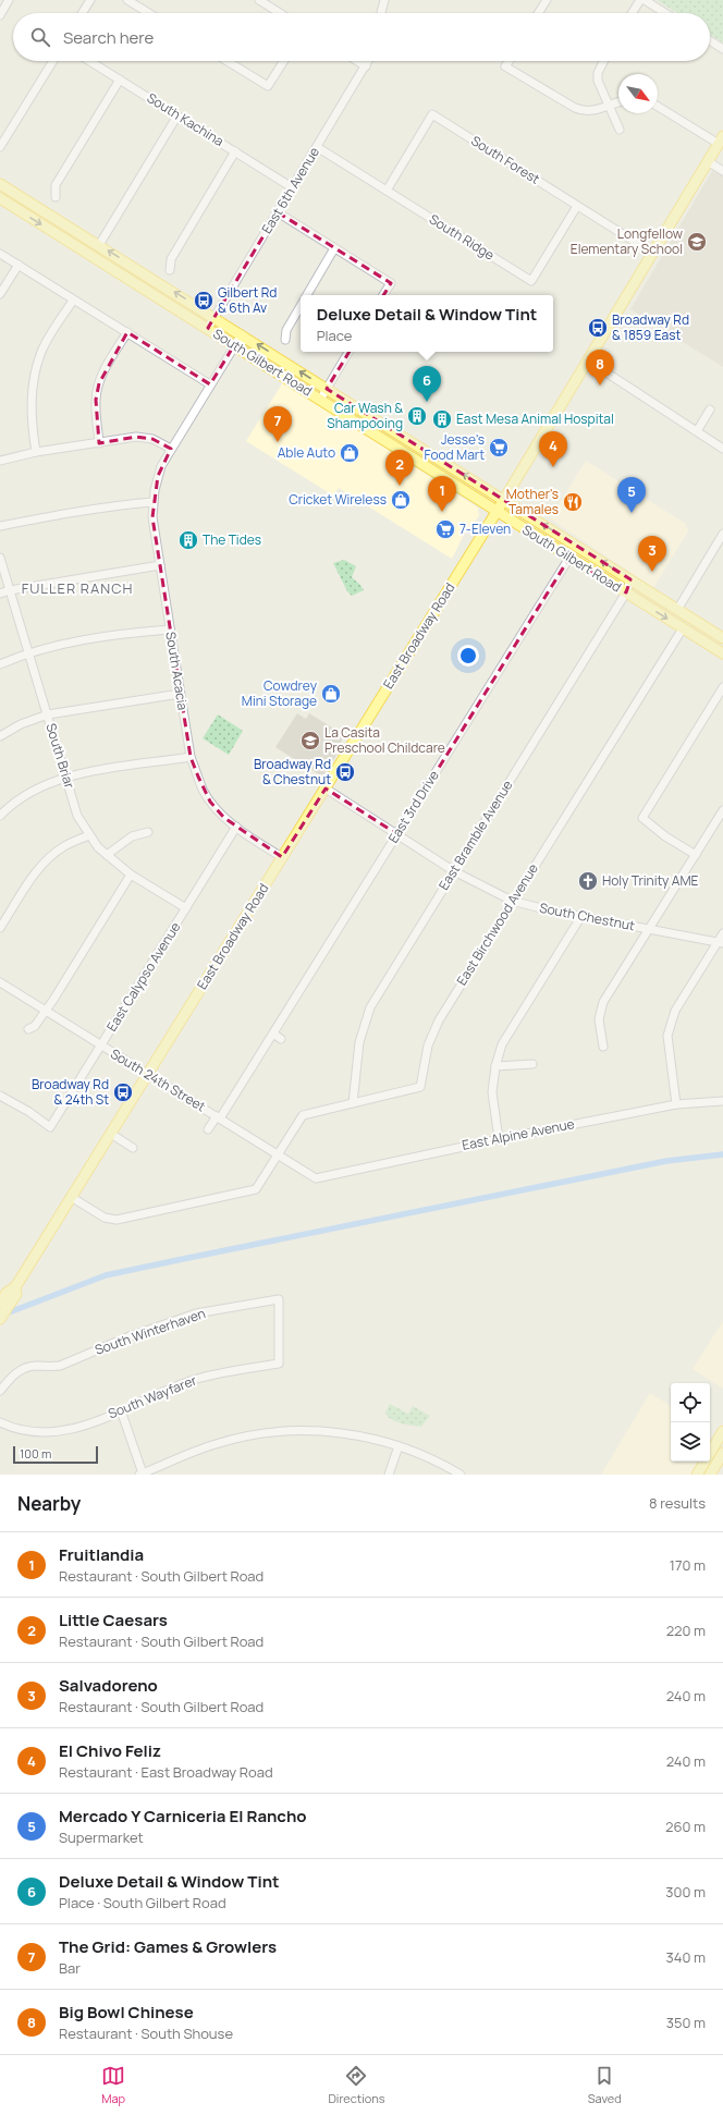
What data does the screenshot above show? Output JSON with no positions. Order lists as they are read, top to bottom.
{
  "streets": {
    "main road": ["South Gilbert Road", "East Broadway Road"],
    "street": [
      "South Kachina",
      "South Forest",
      "East 6th Avenue",
      "South Ridge",
      "South Acacia",
      "South Briar",
      "East 3rd Drive",
      "East Bramble Avenue",
      "South Chestnut",
      "East Birchwood Avenue",
      "East Calypso Avenue",
      "South 24th Street",
      "East Alpine Avenue",
      "South Winterhaven",
      "South Wayfarer"
    ]
  },
  "crossings": [
    ["South Kachina", "East 6th Avenue"],
    ["South Forest", "South Ridge"],
    ["South Forest", "East Broadway Road"],
    ["East 6th Avenue", "South Ridge"],
    ["East 6th Avenue", "South Gilbert Road"],
    ["South Gilbert Road", "East Broadway Road"],
    ["South Gilbert Road", "South Acacia"],
    ["South Gilbert Road", "East 3rd Drive"],
    ["South Gilbert Road", "East Bramble Avenue"],
    ["South Gilbert Road", "East Birchwood Avenue"],
    ["East Broadway Road", "South Acacia"],
    ["East Broadway Road", "South Chestnut"],
    ["East Broadway Road", "South 24th Street"],
    ["South Acacia", "East Calypso Avenue"],
    ["South Briar", "East Calypso Avenue"],
    ["East 3rd Drive", "South Chestnut"],
    ["East 3rd Drive", "South 24th Street"],
    ["East Bramble Avenue", "South Chestnut"],
    ["East Bramble Avenue", "East Birchwood Avenue"],
    ["South Chestnut", "East Birchwood Avenue"],
    ["East Birchwood Avenue", "South 24th Street"],
    ["East Calypso Avenue", "South 24th Street"],
    ["South 24th Street", "East Alpine Avenue"],
    ["South Winterhaven", "South Wayfarer"]
  ],
  "districts": ["FULLER RANCH"],
  "places": {
    "school or university": ["Longfellow Elementary School", "La Casita Preschool Childcare"],
    "bus stop": [
      "Gilbert Rd & 6th Av",
      "Broadway Rd & 1859 East",
      "Broadway Rd & Chestnut",
      "Broadway Rd & 24th St"
    ],
    "building": ["Car Wash & Shampooing", "East Mesa Animal Hospital", "The Tides"],
    "supermarket": ["Jesse's Food Mart", "7-Eleven"],
    "shop": ["Able Auto", "Cricket Wireless", "Cowdrey Mini Storage"],
    "restaurant": ["Mother's Tamales"],
    "church": ["Holy Trinity AME"]
  },
  "scale_bar": "100 m",
  "north": "bottom right",
  "page": {
    "search": "Search here",
    "popup": ["Deluxe Detail & Window Tint", "Place"],
    "pins": [
      "8",
      "6",
      "7",
      "4",
      "2",
      "1",
      "5",
      "3"
    ],
    "scale": "100 m",
    "heading": ["Nearby", "8 results"],
    "list": [
      {
        "mark": "1",
        "name": "Fruitlandia",
        "note": "Restaurant · South Gilbert Road",
        "value": "170 m"
      },
      {
        "mark": "2",
        "name": "Little Caesars",
        "note": "Restaurant · South Gilbert Road",
        "value": "220 m"
      },
      {
        "mark": "3",
        "name": "Salvadoreno",
        "note": "Restaurant · South Gilbert Road",
        "value": "240 m"
      },
      {
        "mark": "4",
        "name": "El Chivo Feliz",
        "note": "Restaurant · East Broadway Road",
        "value": "240 m"
      },
      {
        "mark": "5",
        "name": "Mercado Y Carniceria El Rancho",
        "note": "Supermarket",
        "value": "260 m"
      },
      {
        "mark": "6",
        "name": "Deluxe Detail & Window Tint",
        "note": "Place · South Gilbert Road",
        "value": "300 m"
      },
      {
        "mark": "7",
        "name": "The Grid: Games & Growlers",
        "note": "Bar",
        "value": "340 m"
      },
      {
        "mark": "8",
        "name": "Big Bowl Chinese",
        "note": "Restaurant · South Shouse",
        "value": "350 m"
      }
    ],
    "nav": ["Map", "Directions", "Saved"]
  }
}
